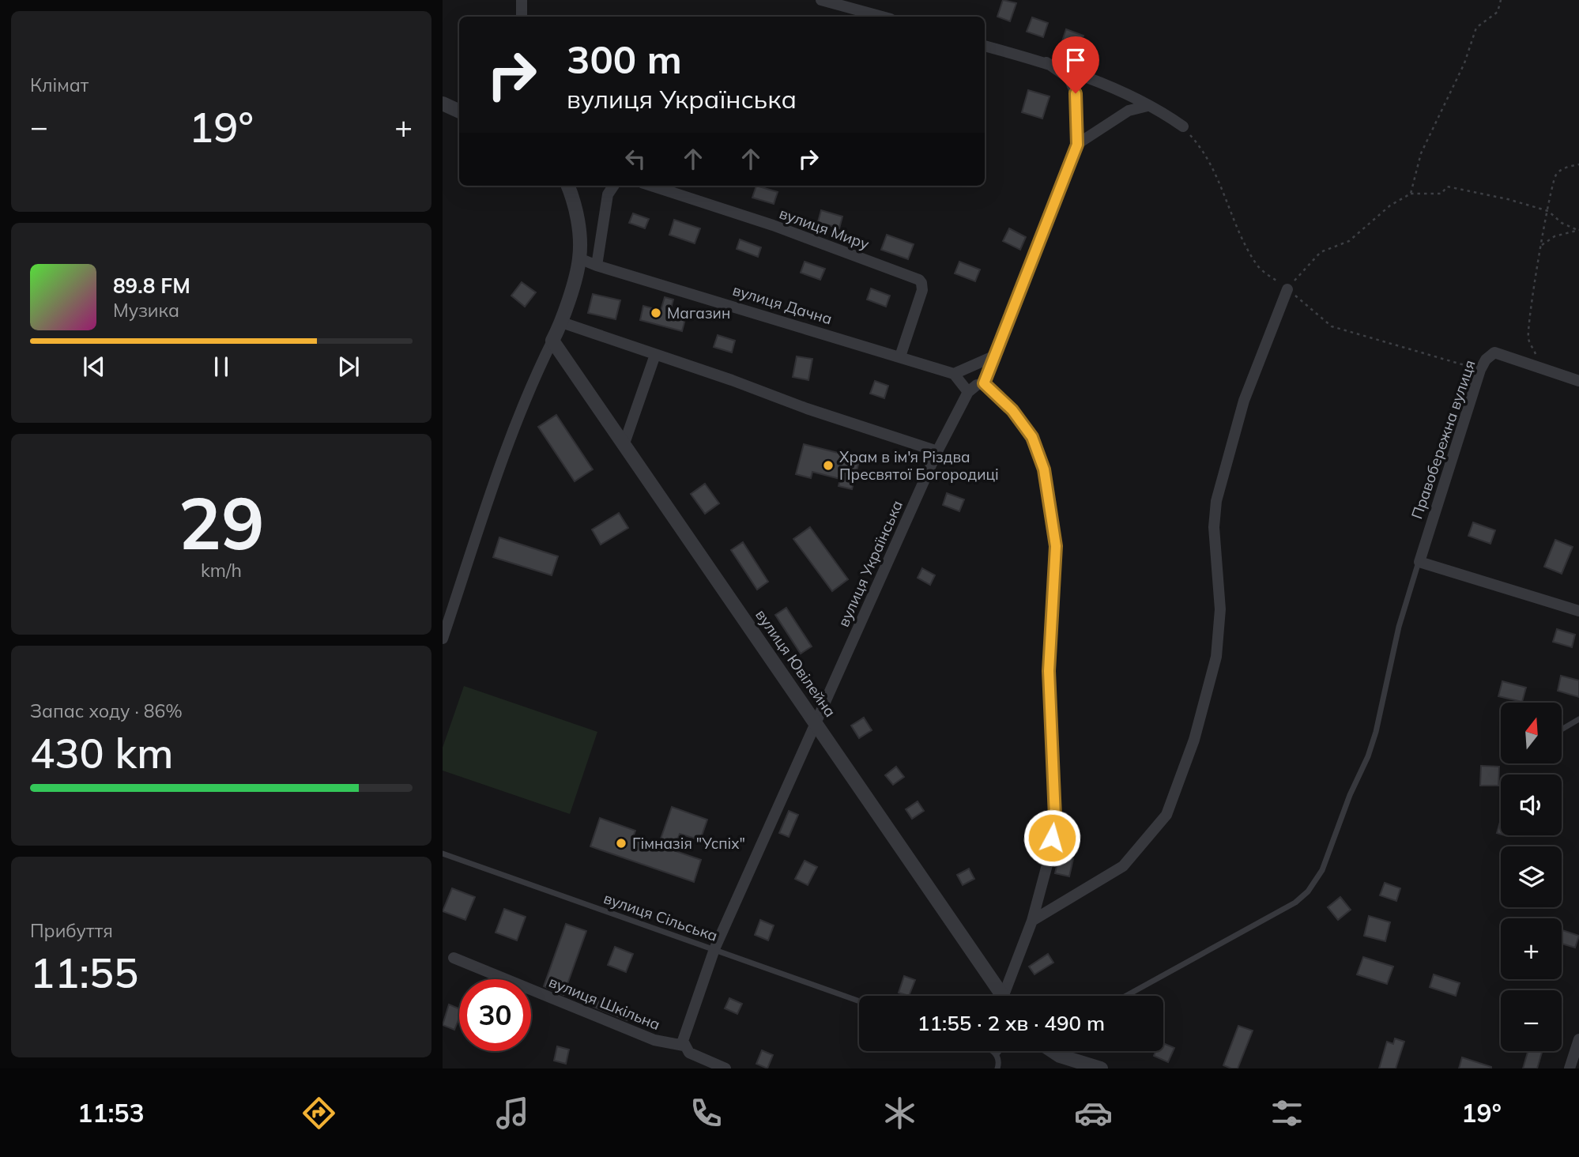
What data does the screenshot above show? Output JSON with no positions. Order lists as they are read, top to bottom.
{
  "streets": {
    "street": [
      "вулиця Миру",
      "вулиця Дачна",
      "Правобережна вулиця",
      "вулиця Українська",
      "вулиця Ювілейна",
      "вулиця Шкільна"
    ],
    "lane": ["вулиця Сільська"]
  },
  "crossings": [
    ["вулиця Миру", "вулиця Дачна"],
    ["вулиця Українська", "вулиця Ювілейна"],
    ["вулиця Українська", "вулиця Сільська"],
    ["вулиця Українська", "вулиця Шкільна"]
  ],
  "places": ["Магазин", "Храм в ім'я Різдва Пресвятої Богородиці", "Гімназія \"Успіх\""],
  "north": "top",
  "page": {
    "tile": [
      "Клімат",
      ["29", "km/h"],
      ["Запас ходу · 86%", "430 km"],
      ["Прибуття", "11:55"]
    ],
    "turn": ["300 m", "вулиця Українська"],
    "heat": ["−", "19°", "+"],
    "song": ["89.8 FM", "Музика"],
    "map_buttons": ["+", "−"],
    "limit": "30",
    "trip": "11:55 · 2 хв · 490 m",
    "tabs": ["11:53", "19°"]
  }
}
